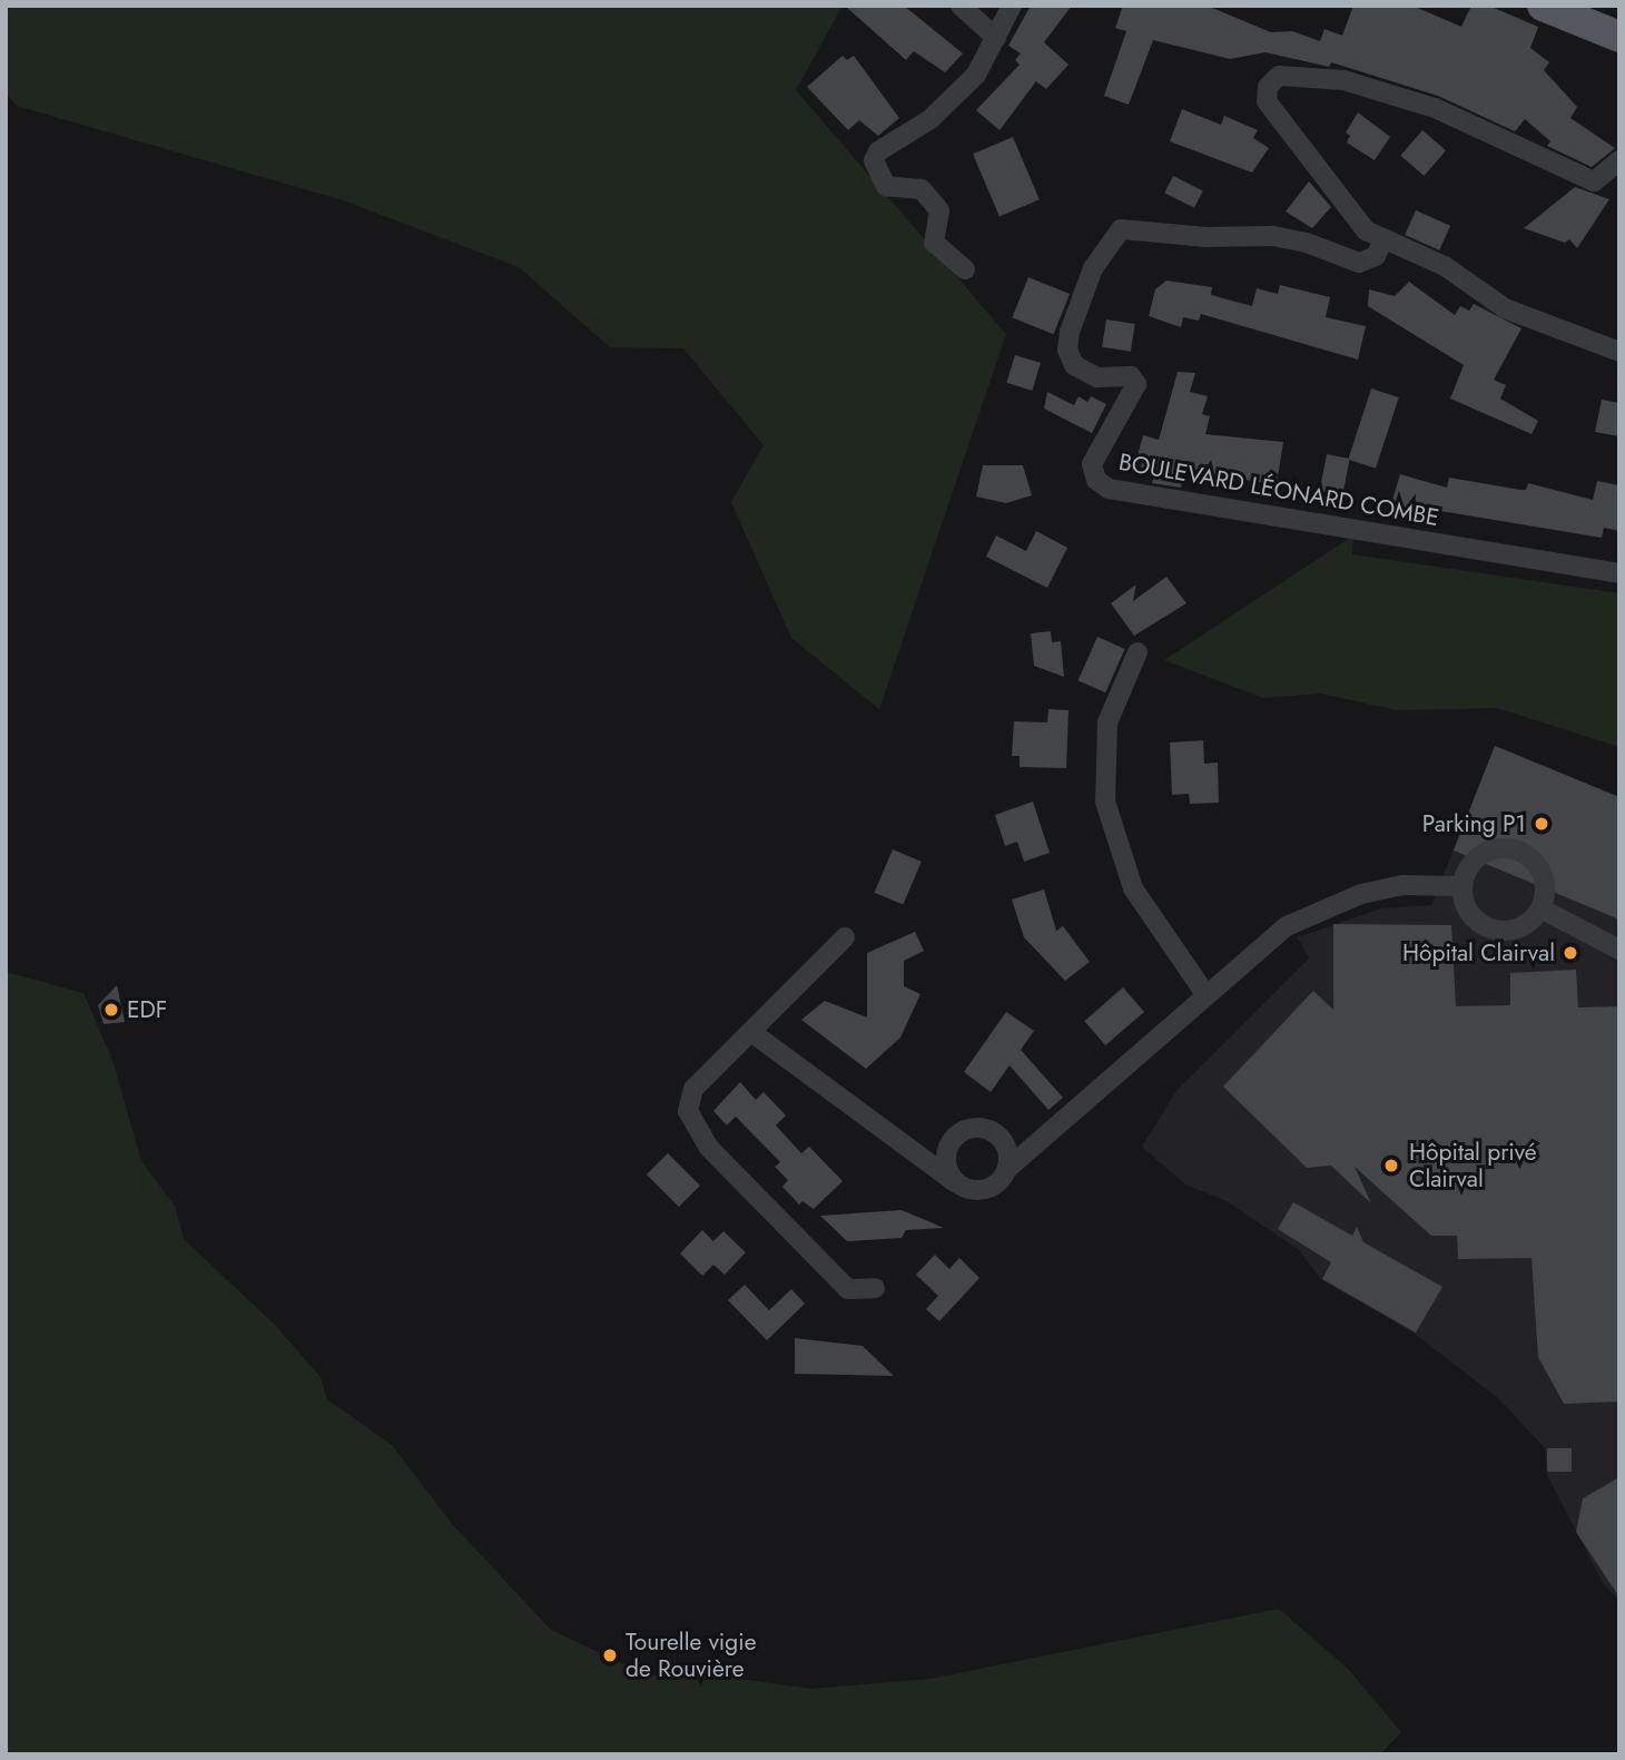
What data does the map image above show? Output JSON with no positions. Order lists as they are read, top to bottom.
{
  "streets": {
    "street": ["BOULEVARD LÉONARD COMBE"]
  },
  "places": [
    "Parking P1",
    "Hôpital Clairval",
    "EDF",
    "Hôpital privé Clairval",
    "Tourelle vigie de Rouvière"
  ]
}
